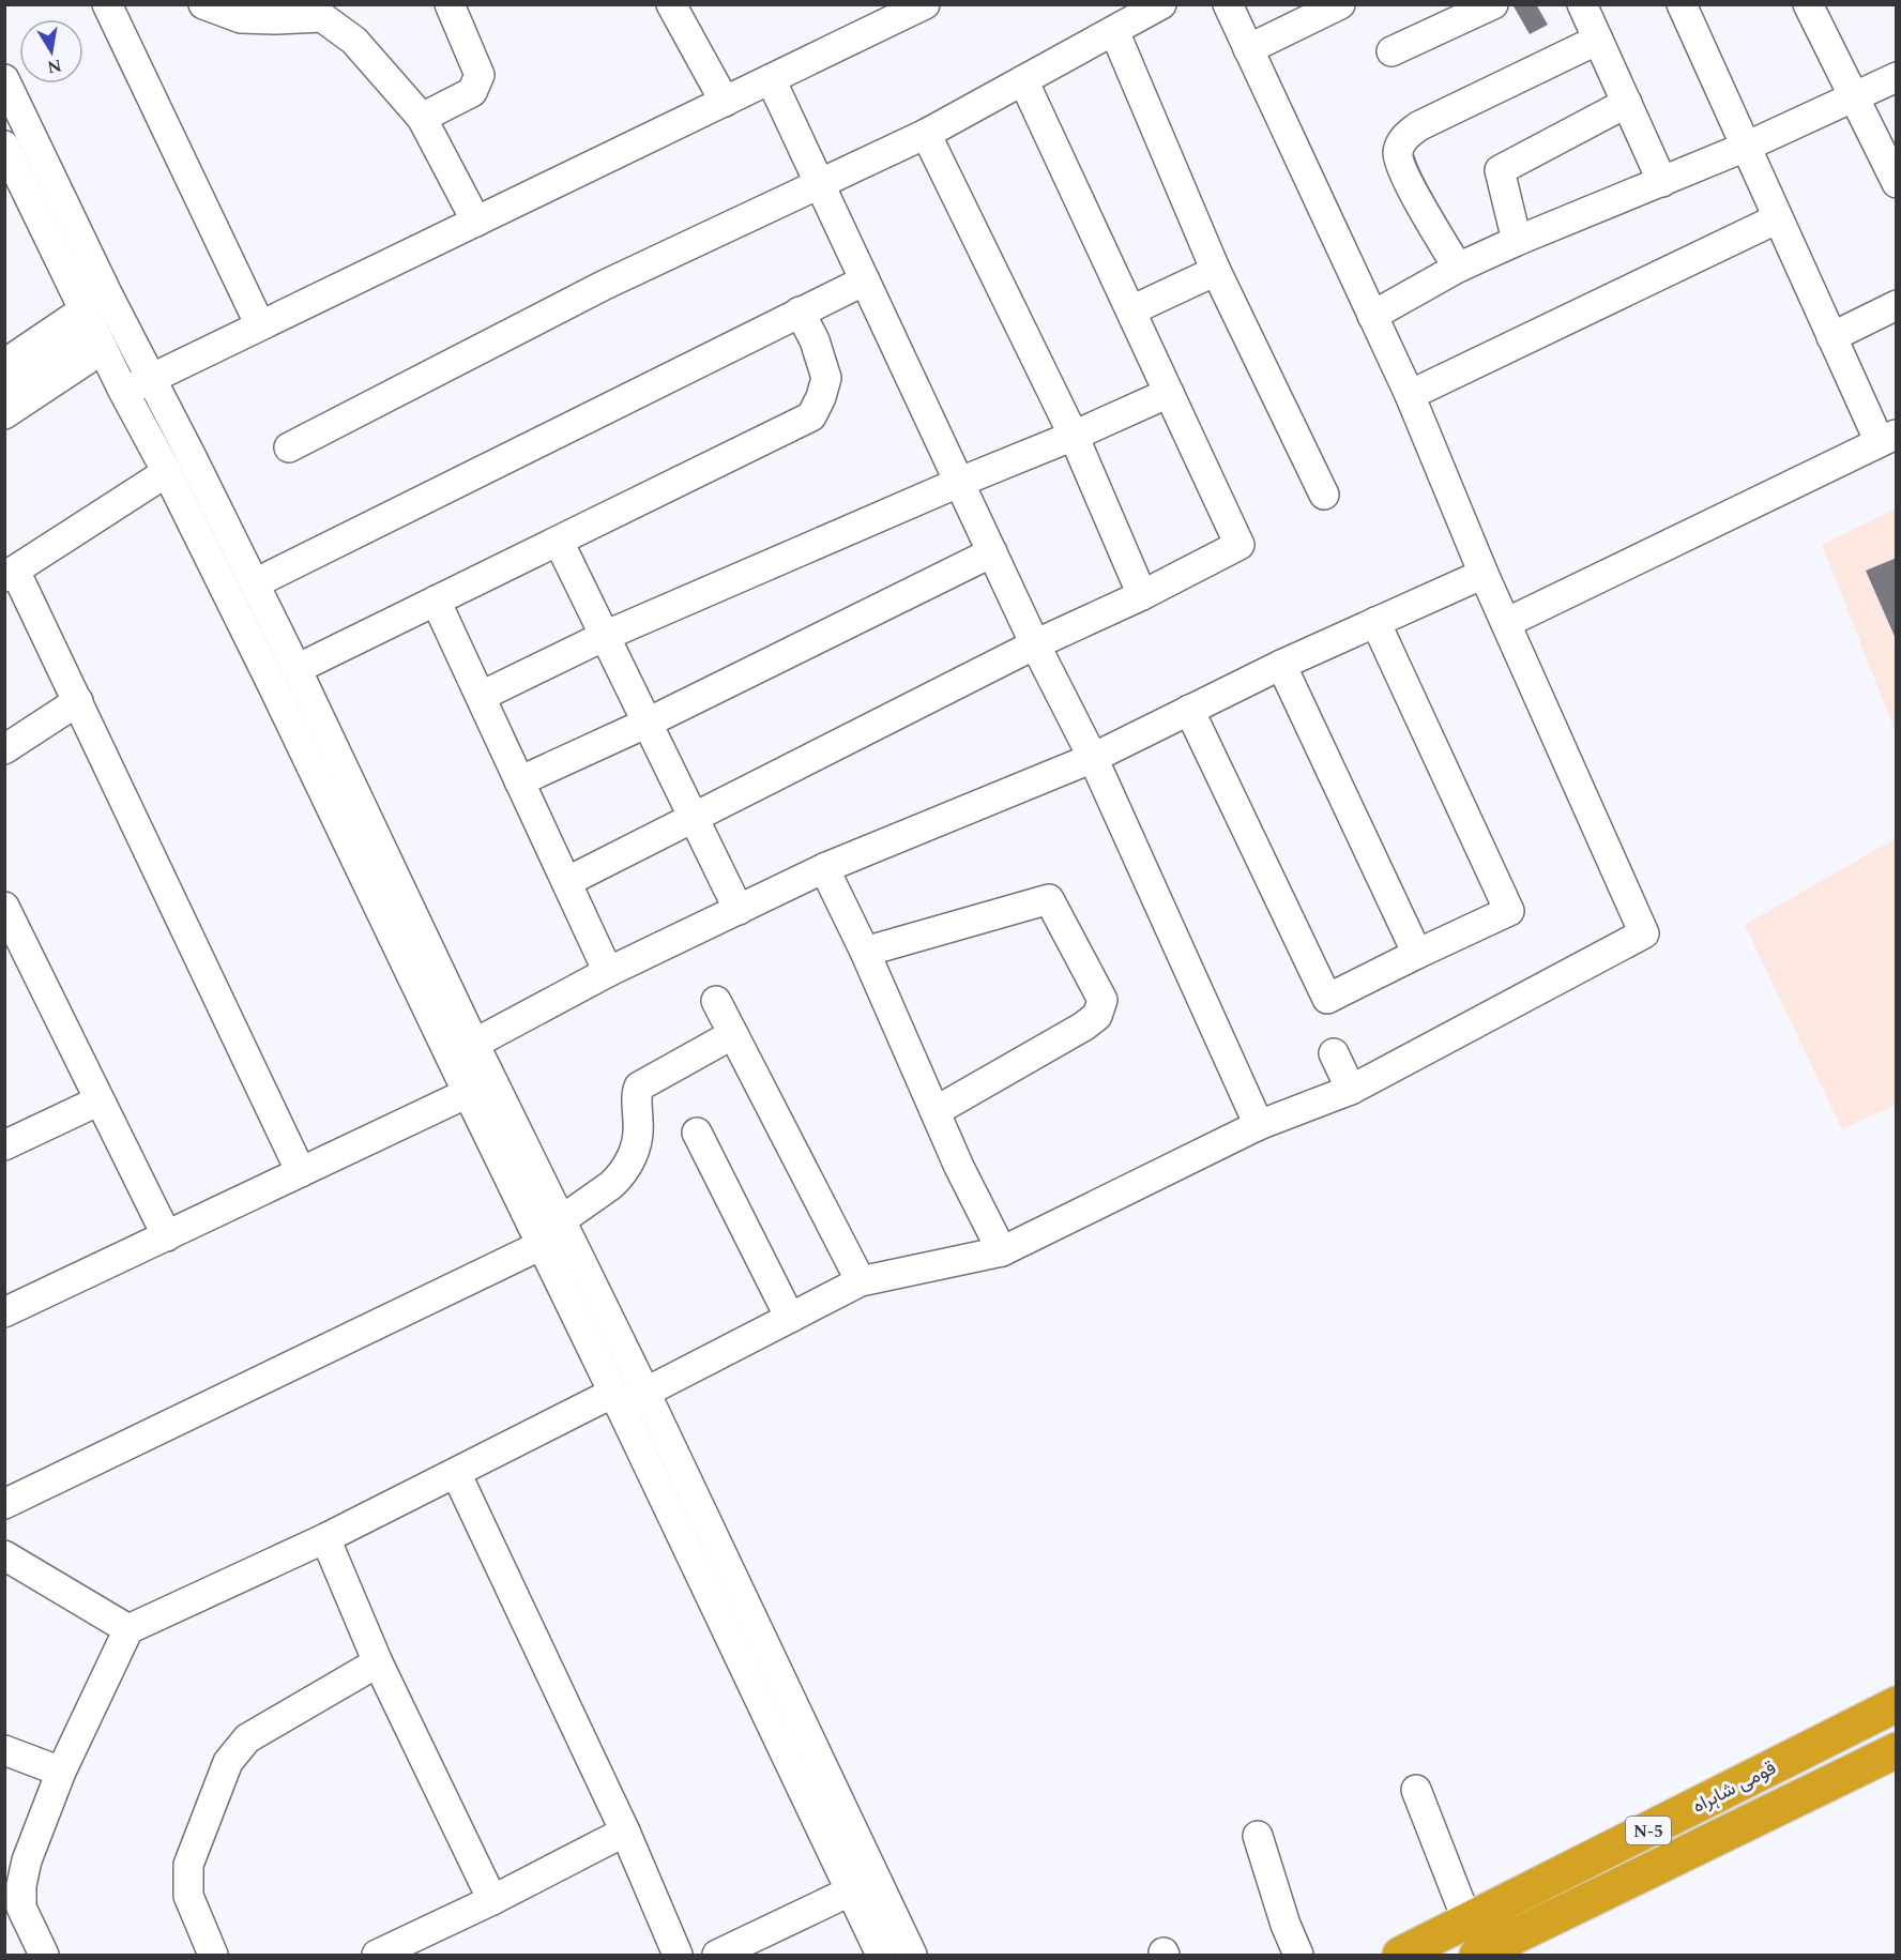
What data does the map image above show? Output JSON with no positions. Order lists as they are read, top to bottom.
{
  "streets": {
    "highway": ["قومی شاہراہ", "N-5"]
  },
  "north": "bottom"
}
